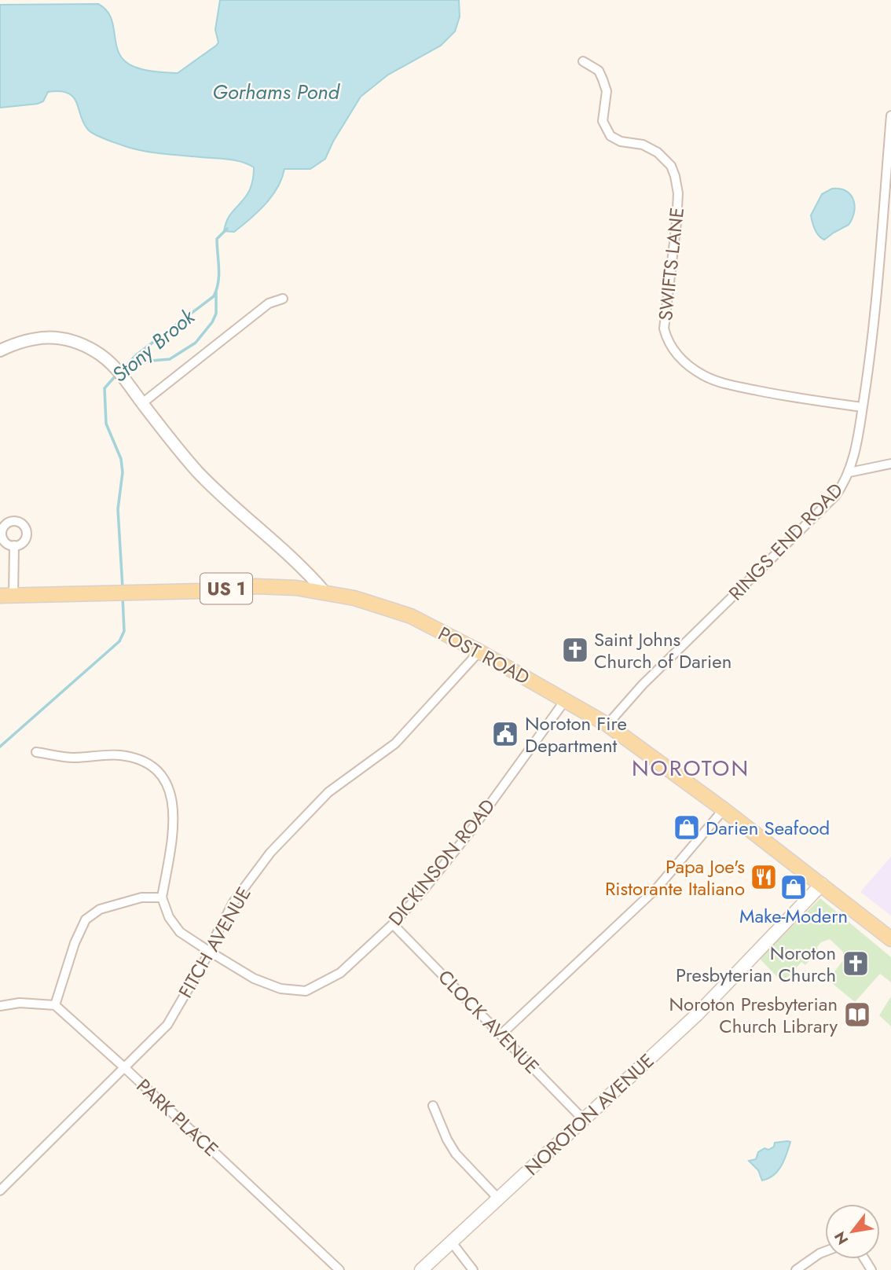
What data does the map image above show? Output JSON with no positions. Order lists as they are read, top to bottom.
{
  "streets": {
    "main road": ["US 1", "POST ROAD", "NOROTON AVENUE"],
    "street": [
      "SWIFTS LANE",
      "RINGS END ROAD",
      "DICKINSON ROAD",
      "FITCH AVENUE",
      "CLOCK AVENUE",
      "PARK PLACE"
    ]
  },
  "crossings": [
    ["SWIFTS LANE", "RINGS END ROAD"],
    ["RINGS END ROAD", "POST ROAD"],
    ["POST ROAD", "DICKINSON ROAD"],
    ["POST ROAD", "FITCH AVENUE"],
    ["POST ROAD", "NOROTON AVENUE"],
    ["DICKINSON ROAD", "FITCH AVENUE"],
    ["DICKINSON ROAD", "CLOCK AVENUE"],
    ["FITCH AVENUE", "PARK PLACE"],
    ["CLOCK AVENUE", "NOROTON AVENUE"]
  ],
  "districts": ["NOROTON"],
  "water": ["Gorhams Pond", "Stony Brook"],
  "places": {
    "church": ["Saint Johns Church of Darien", "Noroton Presbyterian Church"],
    "public building": ["Noroton Fire Department"],
    "shop": ["Darien Seafood", "Make-Modern"],
    "restaurant": ["Papa Joe's Ristorante Italiano"],
    "library": ["Noroton Presbyterian Church Library"]
  },
  "north": "bottom left"
}
